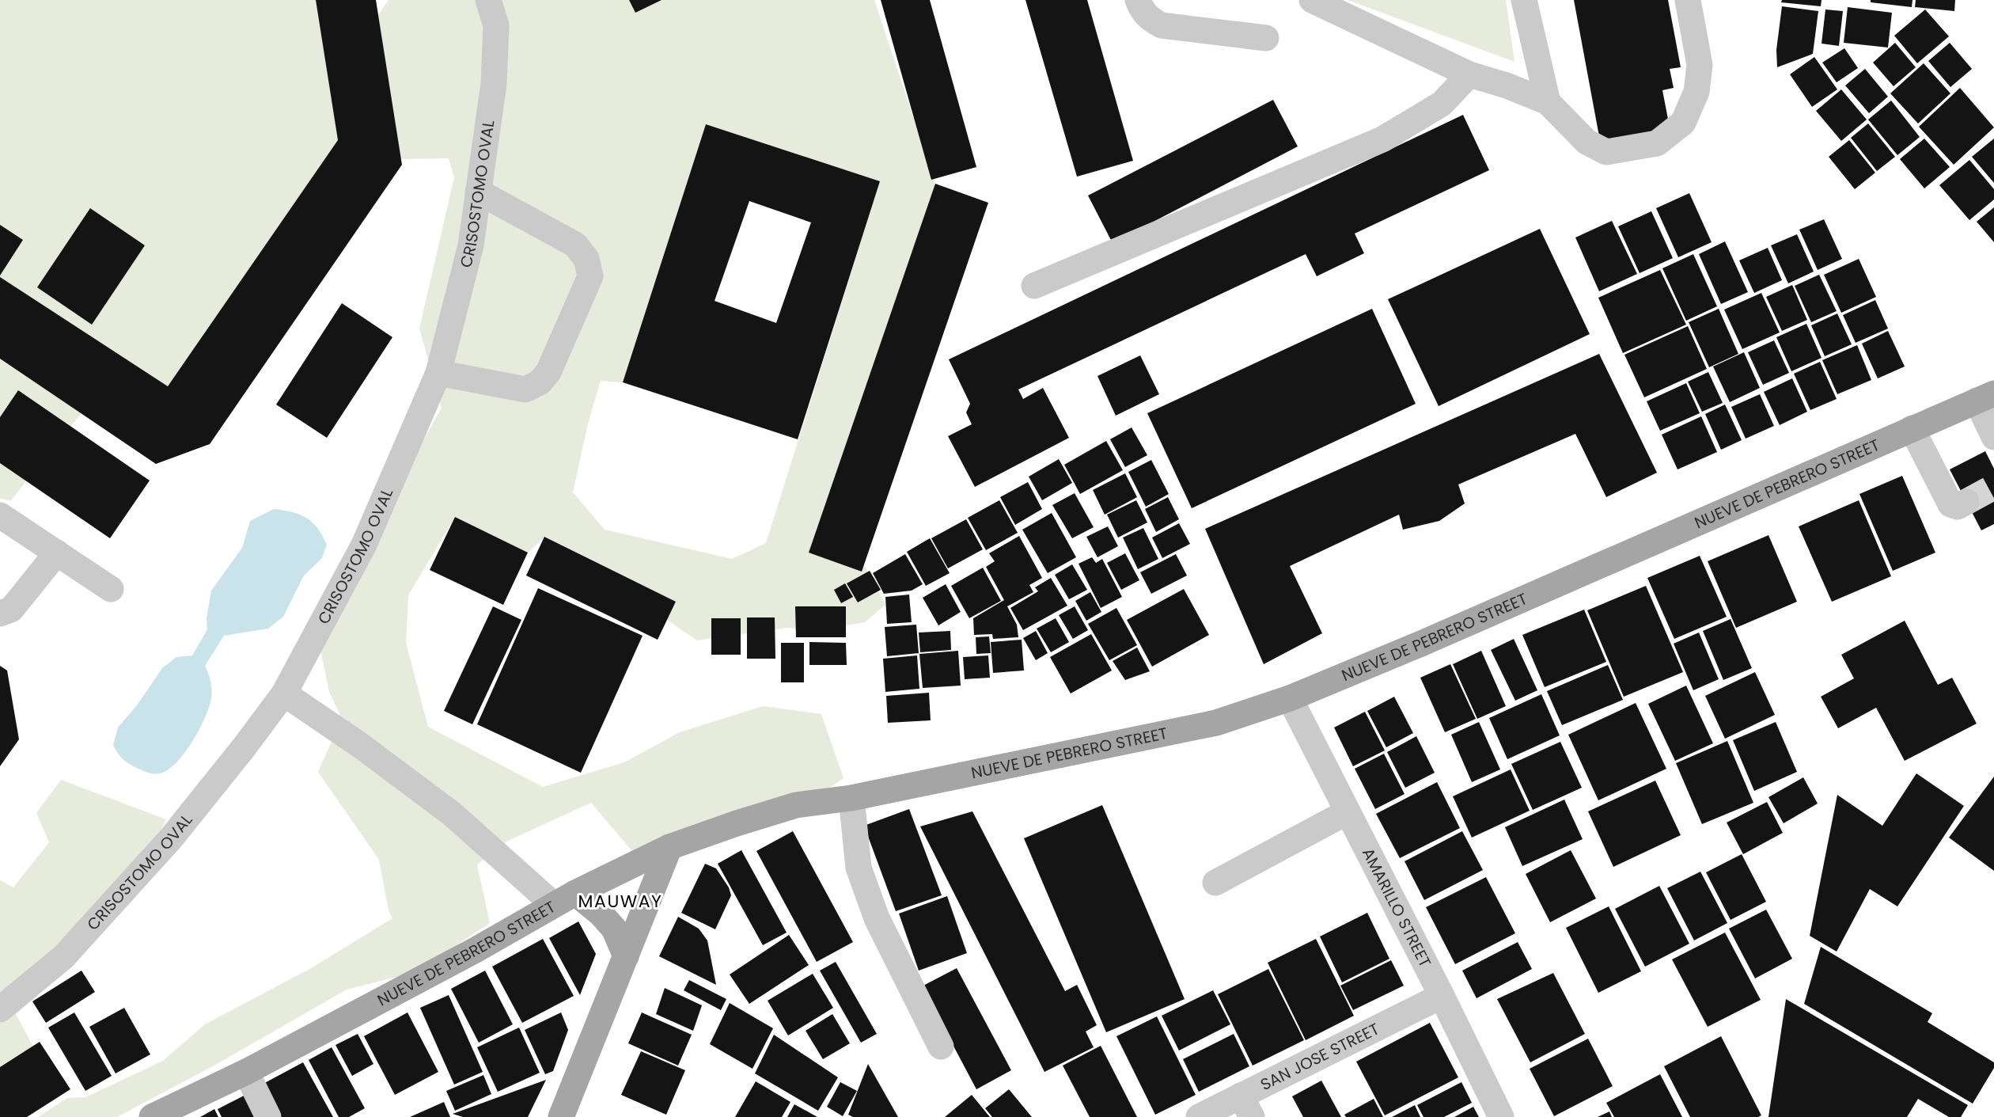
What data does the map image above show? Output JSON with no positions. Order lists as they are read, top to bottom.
{
  "streets": {
    "main road": ["NUEVE DE PEBRERO STREET"],
    "street": ["CRISOSTOMO OVAL", "AMARILLO STREET", "SAN JOSE STREET"]
  },
  "crossings": [
    ["NUEVE DE PEBRERO STREET", "AMARILLO STREET"],
    ["AMARILLO STREET", "SAN JOSE STREET"]
  ],
  "districts": ["MAUWAY"]
}
